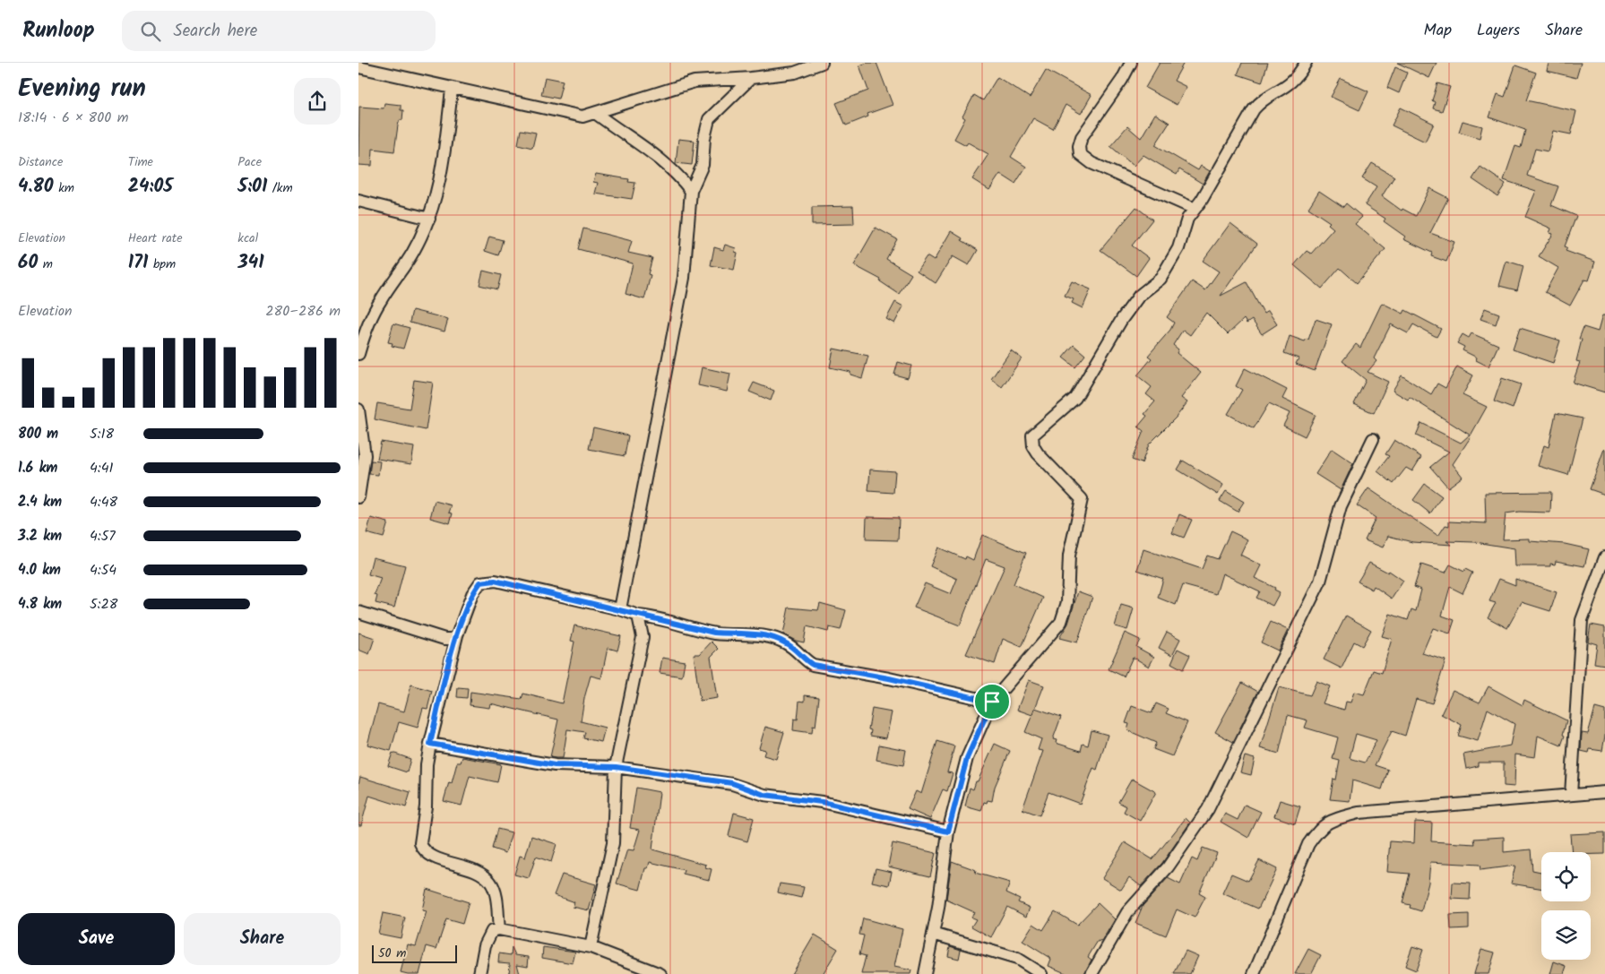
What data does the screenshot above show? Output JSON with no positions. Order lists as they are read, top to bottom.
{
  "scale_bar": "50 m",
  "page": {
    "header": "Runloop",
    "search": "Search here",
    "nav": ["Map", "Layers", "Share"],
    "heading": ["Evening run", "18:14 · 6 × 800 m"],
    "stats": [
      ["Distance", "4.80 km"],
      ["Time", "24:05"],
      ["Pace", "5:01 /km"],
      ["Elevation", "60 m"],
      ["Heart rate", "171 bpm"],
      ["kcal", "341"]
    ],
    "chart": ["Elevation", "280–286 m"],
    "list": [
      {
        "name": "800 m",
        "note": "5:18"
      },
      {
        "name": "1.6 km",
        "note": "4:41"
      },
      {
        "name": "2.4 km",
        "note": "4:48"
      },
      {
        "name": "3.2 km",
        "note": "4:57"
      },
      {
        "name": "4.0 km",
        "note": "4:54"
      },
      {
        "name": "4.8 km",
        "note": "5:28"
      }
    ],
    "buttons": ["Save", "Share"],
    "scale": "50 m"
  }
}
